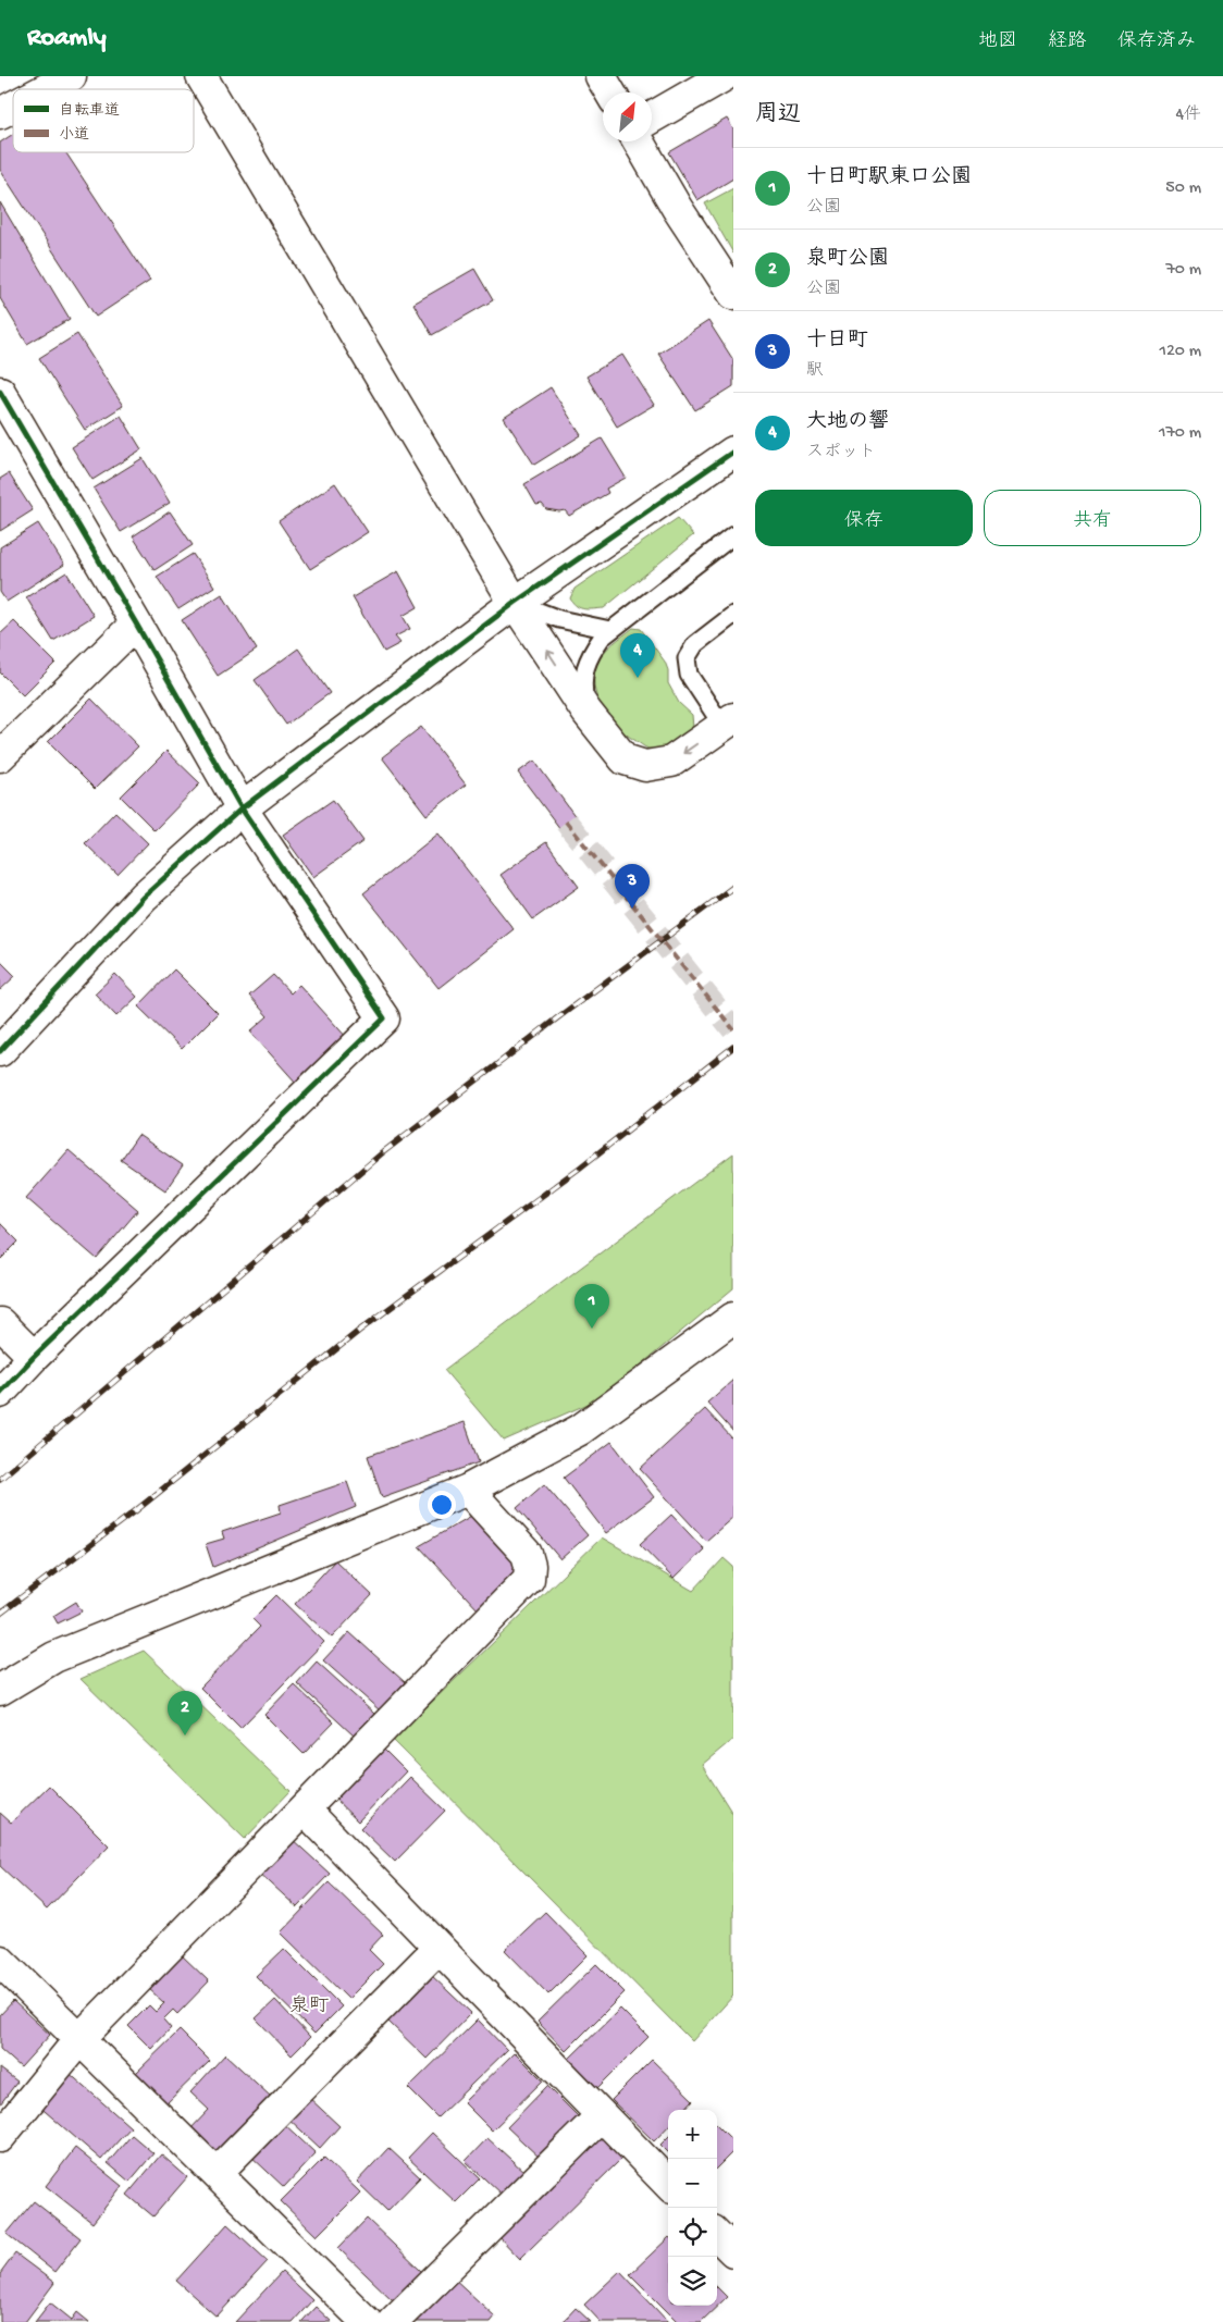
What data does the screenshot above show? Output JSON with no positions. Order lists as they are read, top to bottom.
{
  "districts": ["泉町"],
  "legend": ["自転車道", "小道"],
  "north": "top right",
  "page": {
    "header": "Roamly",
    "nav": ["地図", "経路", "保存済み"],
    "heading": ["周辺", "4件"],
    "list": [
      {
        "mark": "1",
        "name": "十日町駅東口公園",
        "note": "公園",
        "value": "50 m"
      },
      {
        "mark": "2",
        "name": "泉町公園",
        "note": "公園",
        "value": "70 m"
      },
      {
        "mark": "3",
        "name": "十日町",
        "note": "駅",
        "value": "120 m"
      },
      {
        "mark": "4",
        "name": "大地の響",
        "note": "スポット",
        "value": "170 m"
      }
    ],
    "buttons": ["保存", "共有"],
    "pins": [
      "4",
      "3",
      "1",
      "2"
    ],
    "map_buttons": ["+", "−"]
  }
}
